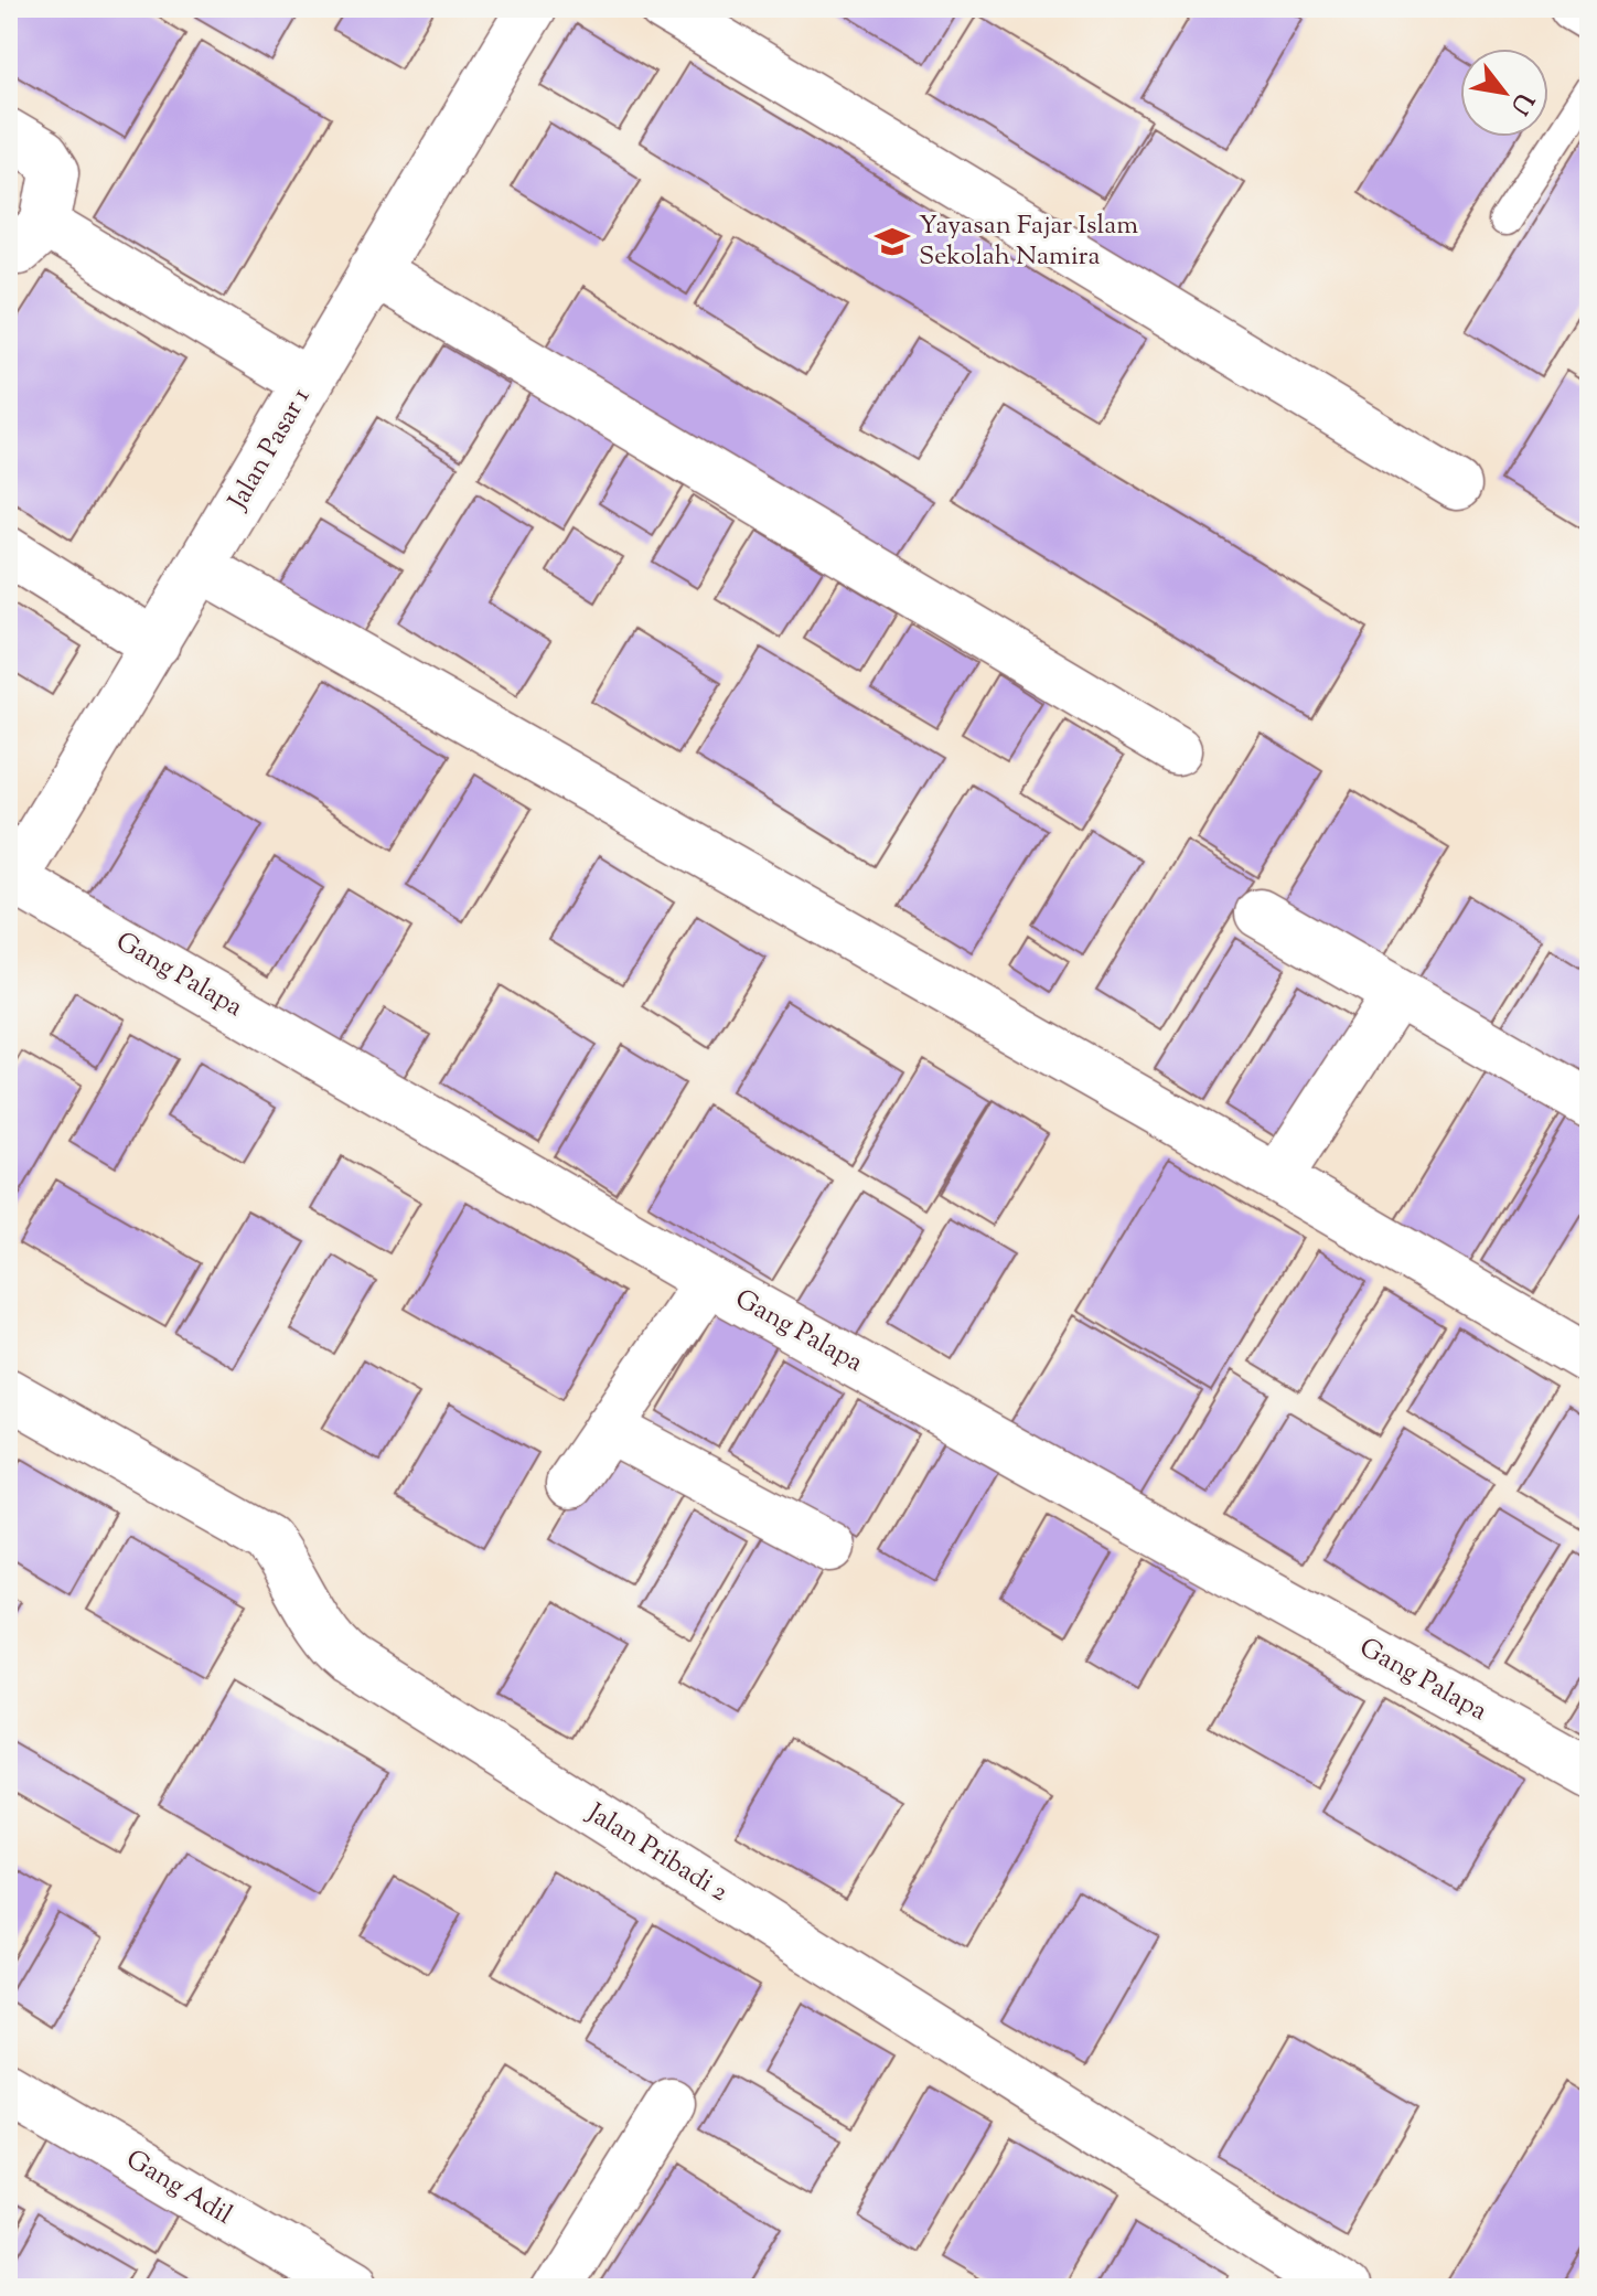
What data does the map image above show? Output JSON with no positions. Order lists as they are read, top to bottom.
{
  "streets": {
    "street": [
      "Jalan Pasar 1",
      "Gang Palapa",
      "Jalan Pribadi 2",
      "Gang Adil"
    ]
  },
  "crossings": [
    ["Jalan Pasar 1", "Gang Palapa"]
  ],
  "places": {
    "school or university": ["Yayasan Fajar Islam Sekolah Namira"]
  },
  "north": "bottom right"
}
